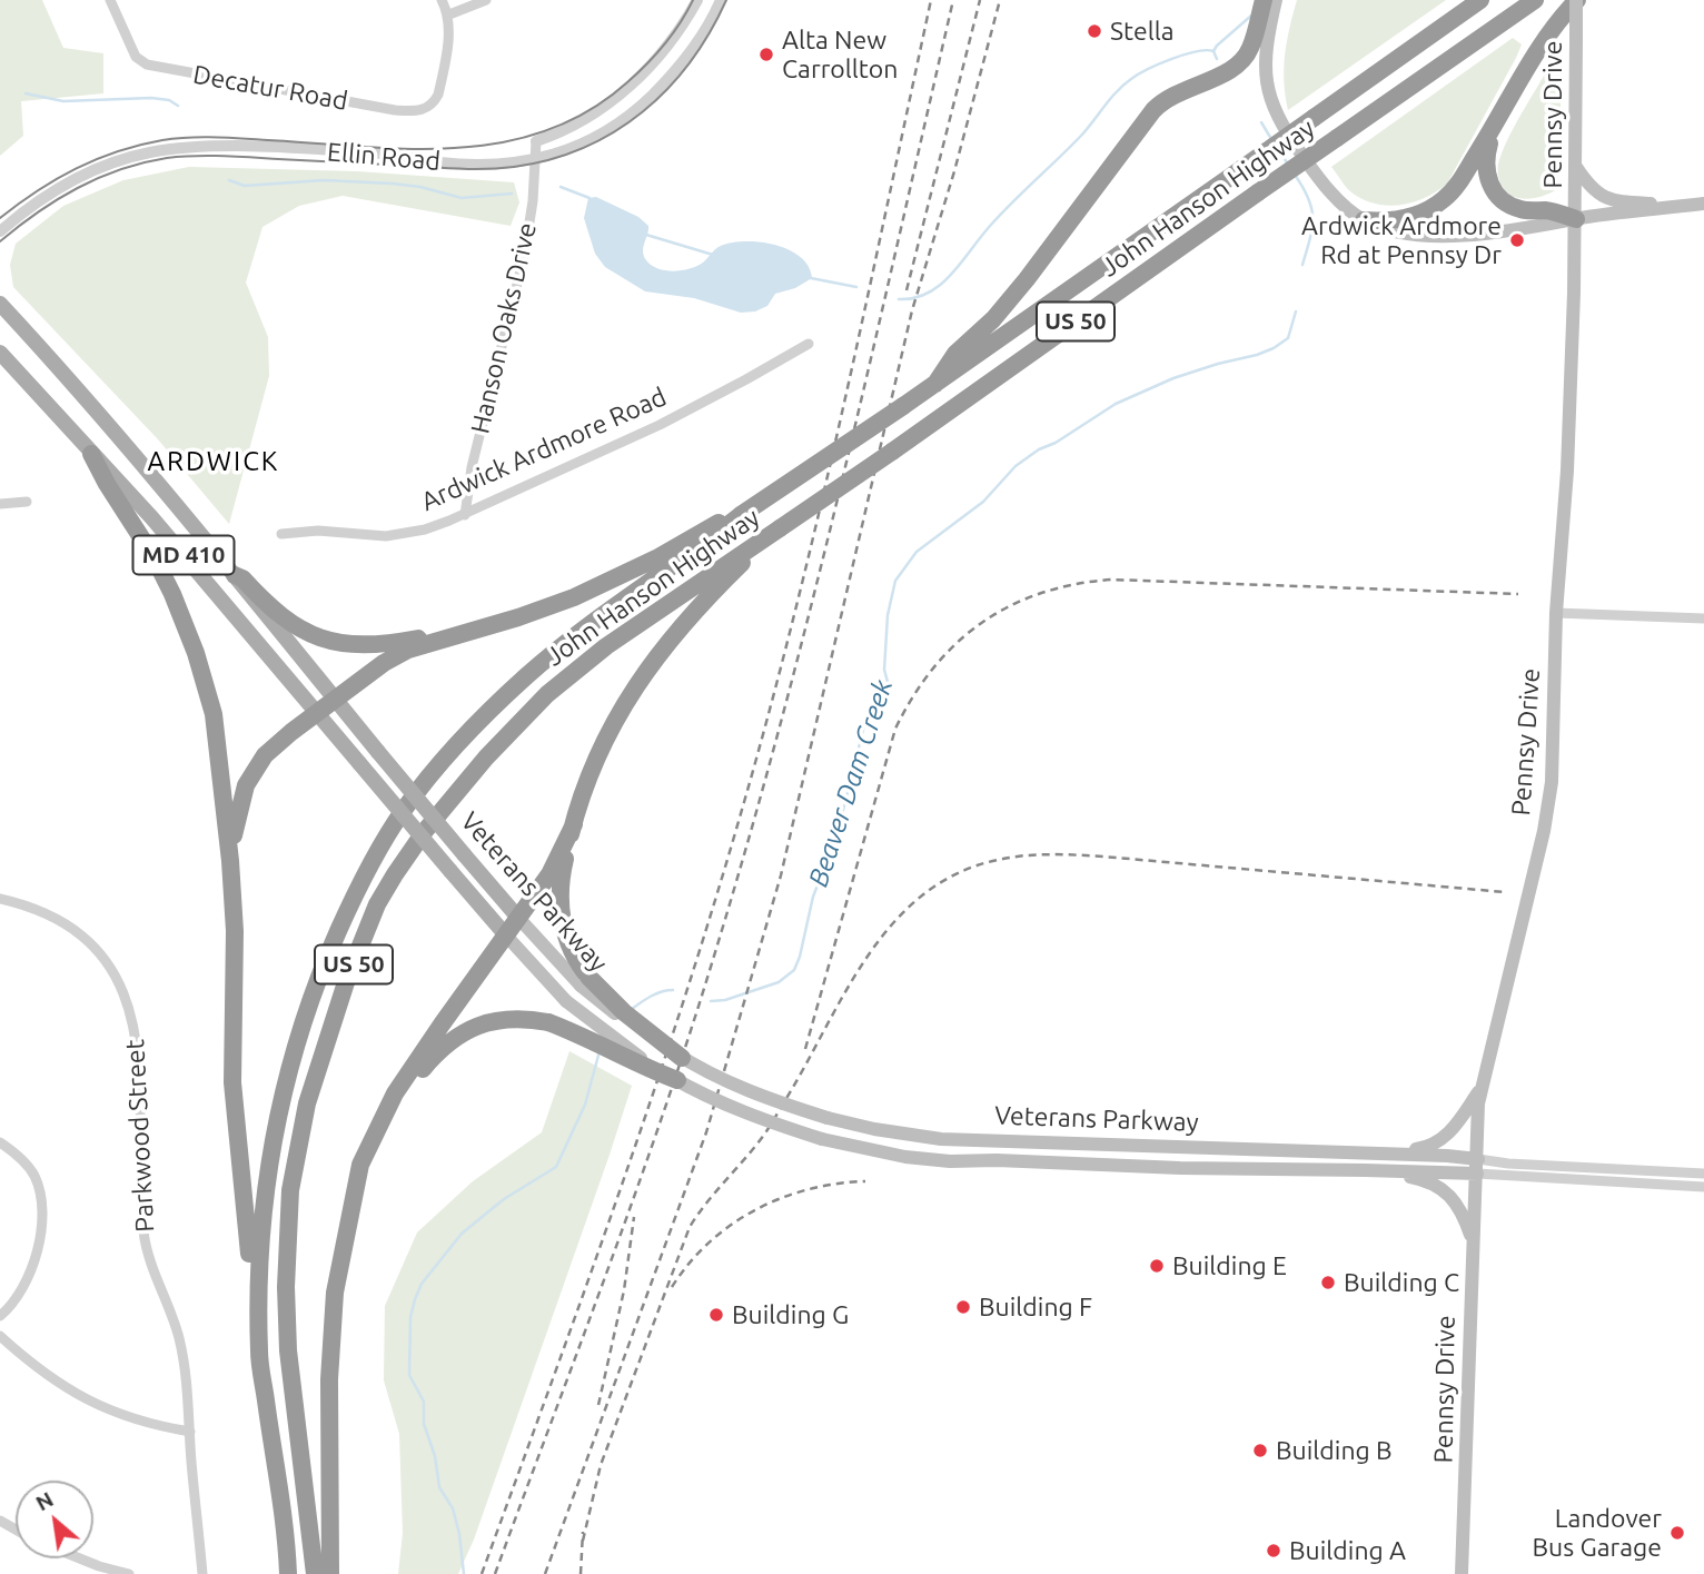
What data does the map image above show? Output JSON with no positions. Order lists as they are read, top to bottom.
{
  "streets": {
    "highway": ["John Hanson Highway", "US 50"],
    "main road": ["Pennsy Drive", "MD 410", "Veterans Parkway"],
    "street": [
      "Decatur Road",
      "Ellin Road",
      "Hanson Oaks Drive",
      "Ardwick Ardmore Road",
      "Parkwood Street"
    ]
  },
  "crossings": [
    ["Pennsy Drive", "Veterans Parkway"],
    ["Ellin Road", "Hanson Oaks Drive"],
    ["Hanson Oaks Drive", "Ardwick Ardmore Road"]
  ],
  "districts": ["ARDWICK"],
  "water": ["Beaver Dam Creek"],
  "places": [
    "Stella",
    "Alta New Carrollton",
    "Ardwick Ardmore Rd at Pennsy Dr",
    "Building E",
    "Building C",
    "Building F",
    "Building G",
    "Building B",
    "Landover Bus Garage",
    "Building A"
  ],
  "north": "top left"
}
